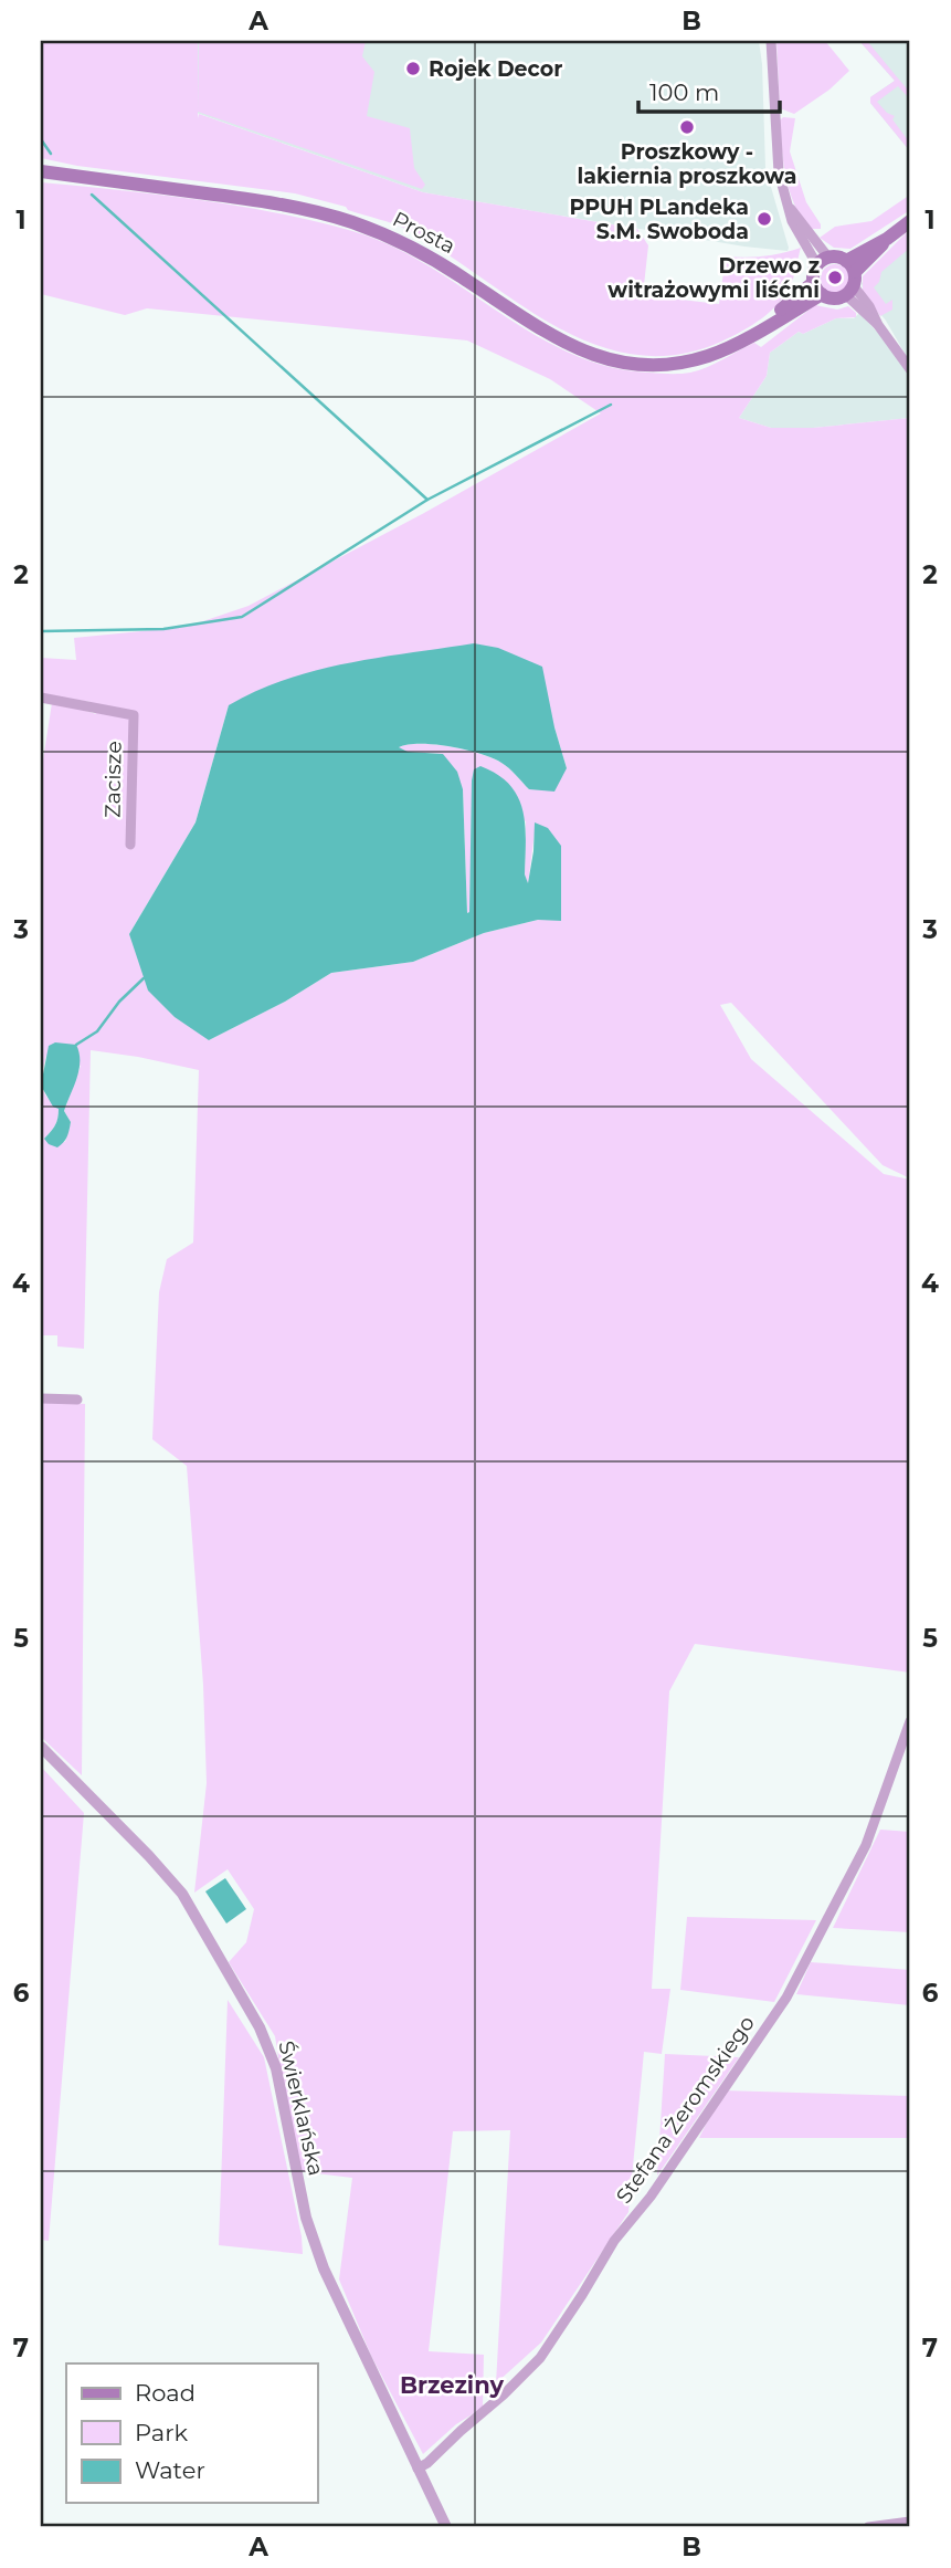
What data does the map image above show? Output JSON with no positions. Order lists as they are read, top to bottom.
{
  "streets": {
    "main road": ["Prosta"],
    "street": ["Zacisze", "Świerklańska", "Stefana Żeromskiego"]
  },
  "crossings": [
    ["Świerklańska", "Stefana Żeromskiego"]
  ],
  "districts": ["Brzeziny"],
  "places": [
    "Rojek Decor",
    "Proszkowy - lakiernia proszkowa",
    "PPUH PLandeka S.M. Swoboda",
    "Drzewo z witrażowymi liśćmi"
  ],
  "legend": ["Road", "Park", "Water"],
  "scale_bar": "100 m",
  "grid": {
    "columns": ["A", "B"],
    "rows": [
      "1",
      "2",
      "3",
      "4",
      "5",
      "6",
      "7"
    ]
  }
}
